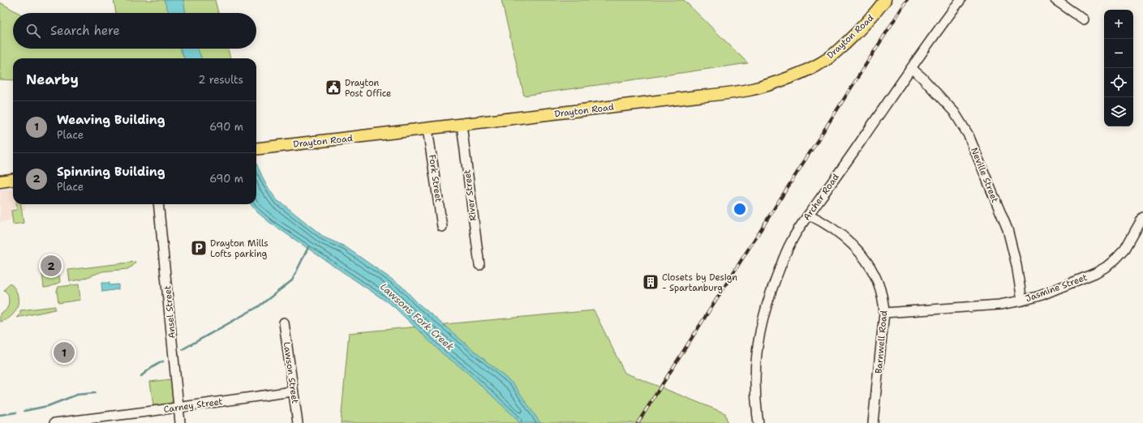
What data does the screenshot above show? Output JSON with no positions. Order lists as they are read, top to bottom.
{
  "streets": {
    "main road": ["Drayton Road"],
    "street": [
      "Neville Street",
      "Fork Street",
      "River Street",
      "Archer Road",
      "Jasmine Street",
      "Ansel Street",
      "Barnwell Road",
      "Lawson Street",
      "Carney Street"
    ]
  },
  "crossings": [
    ["Drayton Road", "Fork Street"],
    ["Drayton Road", "River Street"],
    ["Neville Street", "Archer Road"],
    ["Neville Street", "Jasmine Street"],
    ["Archer Road", "Barnwell Road"],
    ["Jasmine Street", "Barnwell Road"],
    ["Ansel Street", "Carney Street"],
    ["Lawson Street", "Carney Street"]
  ],
  "water": ["Lawsons Fork Creek"],
  "places": {
    "public building": ["Drayton Post Office"],
    "parking": ["Drayton Mills Lofts parking"],
    "building": ["Closets by Design - Spartanburg"]
  },
  "page": {
    "map_buttons": ["+", "−"],
    "search": "Search here",
    "heading": ["Nearby", "2 results"],
    "list": [
      {
        "mark": "1",
        "name": "Weaving Building",
        "note": "Place",
        "value": "690 m"
      },
      {
        "mark": "2",
        "name": "Spinning Building",
        "note": "Place",
        "value": "690 m"
      }
    ],
    "pins": ["2", "1"]
  }
}
